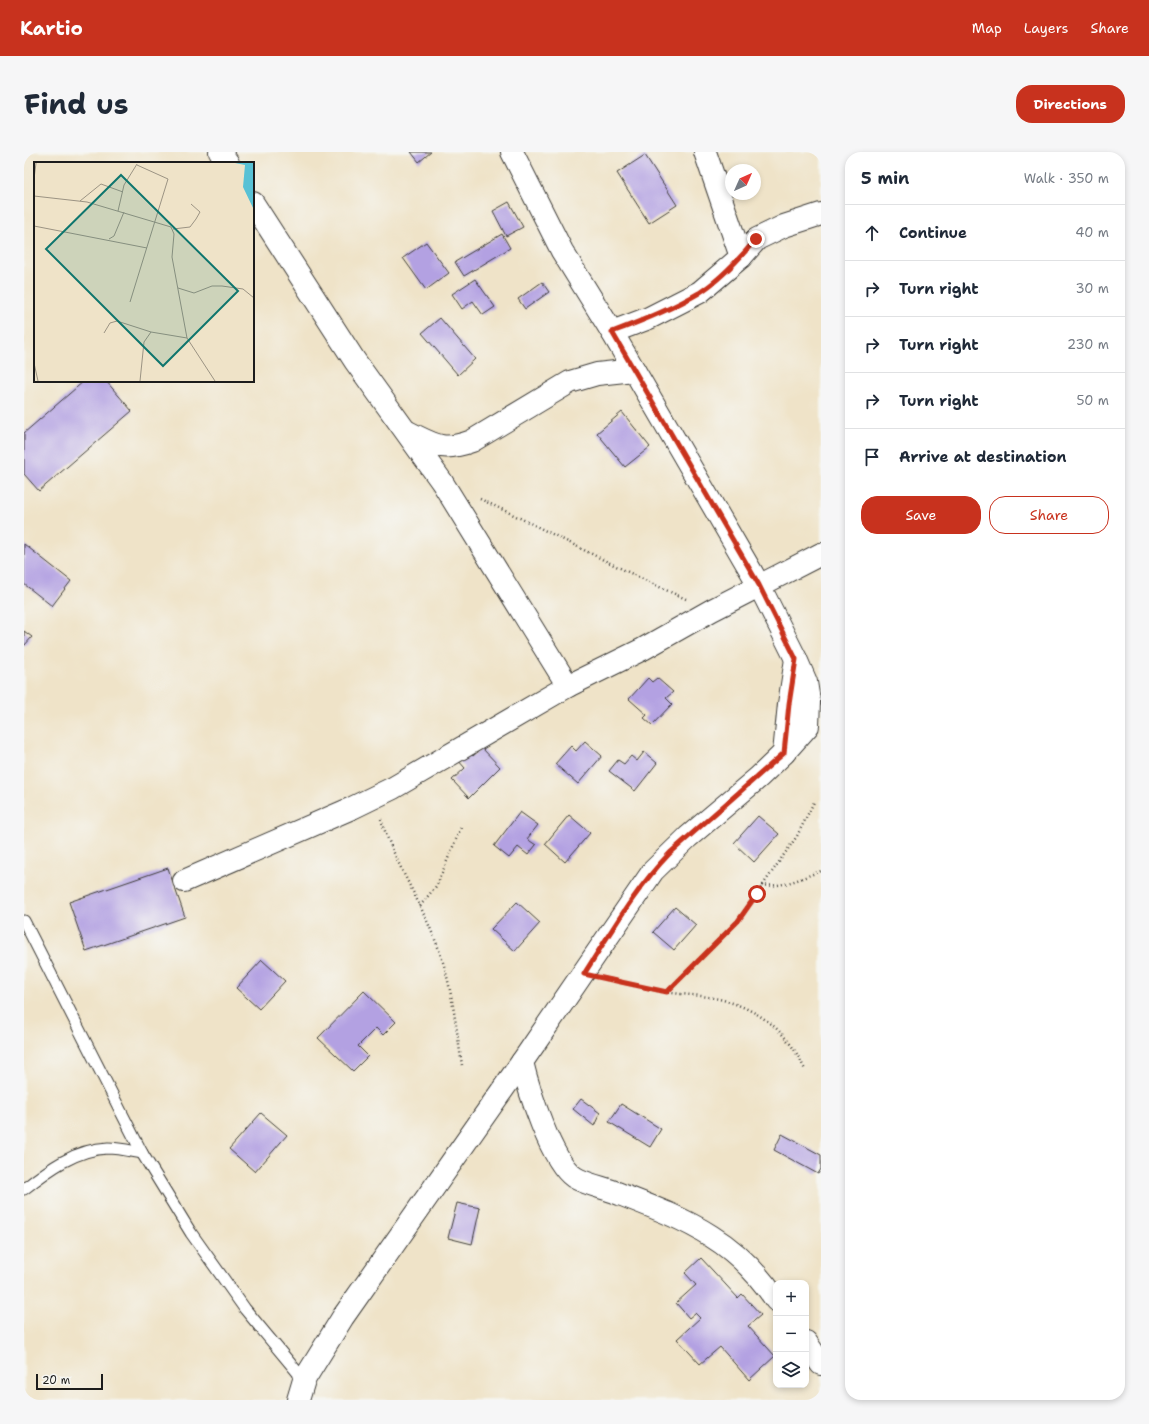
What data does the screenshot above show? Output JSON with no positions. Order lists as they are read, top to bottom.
{
  "scale_bar": "20 m",
  "north": "top right",
  "page": {
    "header": "Kartio",
    "nav": ["Map", "Layers", "Share"],
    "title": "Find us",
    "buttons": [
      "Directions",
      ["Save", "Share"]
    ],
    "heading": ["5 min", "Walk · 350 m"],
    "list": [
      ["Continue", "40 m"],
      ["Turn right", "30 m"],
      ["Turn right", "230 m"],
      ["Turn right", "50 m"],
      "Arrive at destination"
    ],
    "map_buttons": ["+", "−"],
    "scale": "20 m"
  }
}
